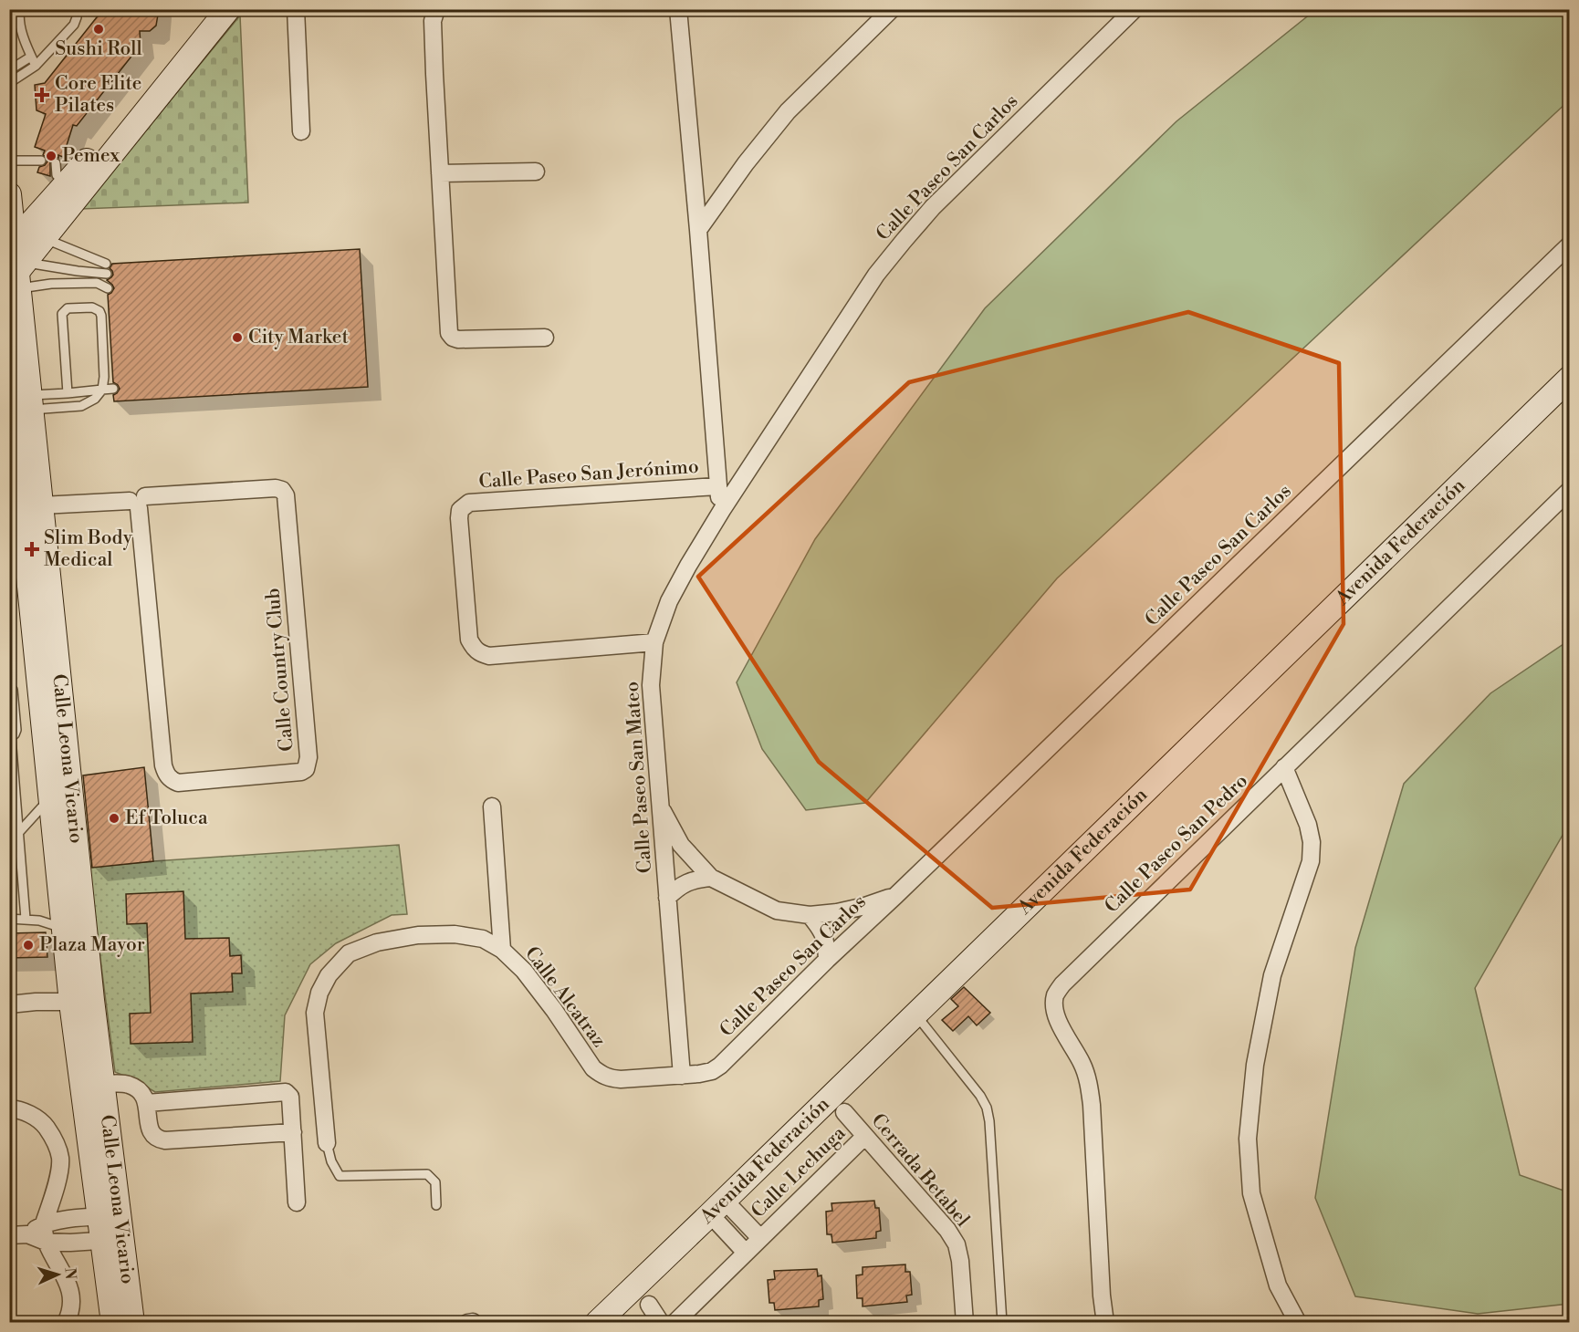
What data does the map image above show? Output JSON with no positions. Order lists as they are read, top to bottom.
{
  "streets": {
    "main road": ["Avenida Federación", "Calle Leona Vicario"],
    "street": [
      "Calle Paseo San Carlos",
      "Calle Paseo San Jerónimo",
      "Calle Country Club",
      "Calle Paseo San Mateo",
      "Calle Paseo San Pedro",
      "Calle Alcatraz",
      "Cerrada Betabel",
      "Calle Lechuga"
    ]
  },
  "crossings": [
    ["Calle Paseo San Carlos", "Calle Paseo San Mateo"],
    ["Calle Paseo San Carlos", "Calle Alcatraz"],
    ["Calle Paseo San Jerónimo", "Calle Paseo San Mateo"],
    ["Avenida Federación", "Calle Lechuga"],
    ["Calle Country Club", "Calle Leona Vicario"],
    ["Calle Paseo San Mateo", "Calle Alcatraz"],
    ["Cerrada Betabel", "Calle Lechuga"]
  ],
  "places": {
    "other": [
      "Sushi Roll",
      "Pemex",
      "City Market",
      "Ef Toluca",
      "Plaza Mayor"
    ],
    "health": ["Core Elite Pilates", "Slim Body Medical"]
  },
  "north": "right"
}
